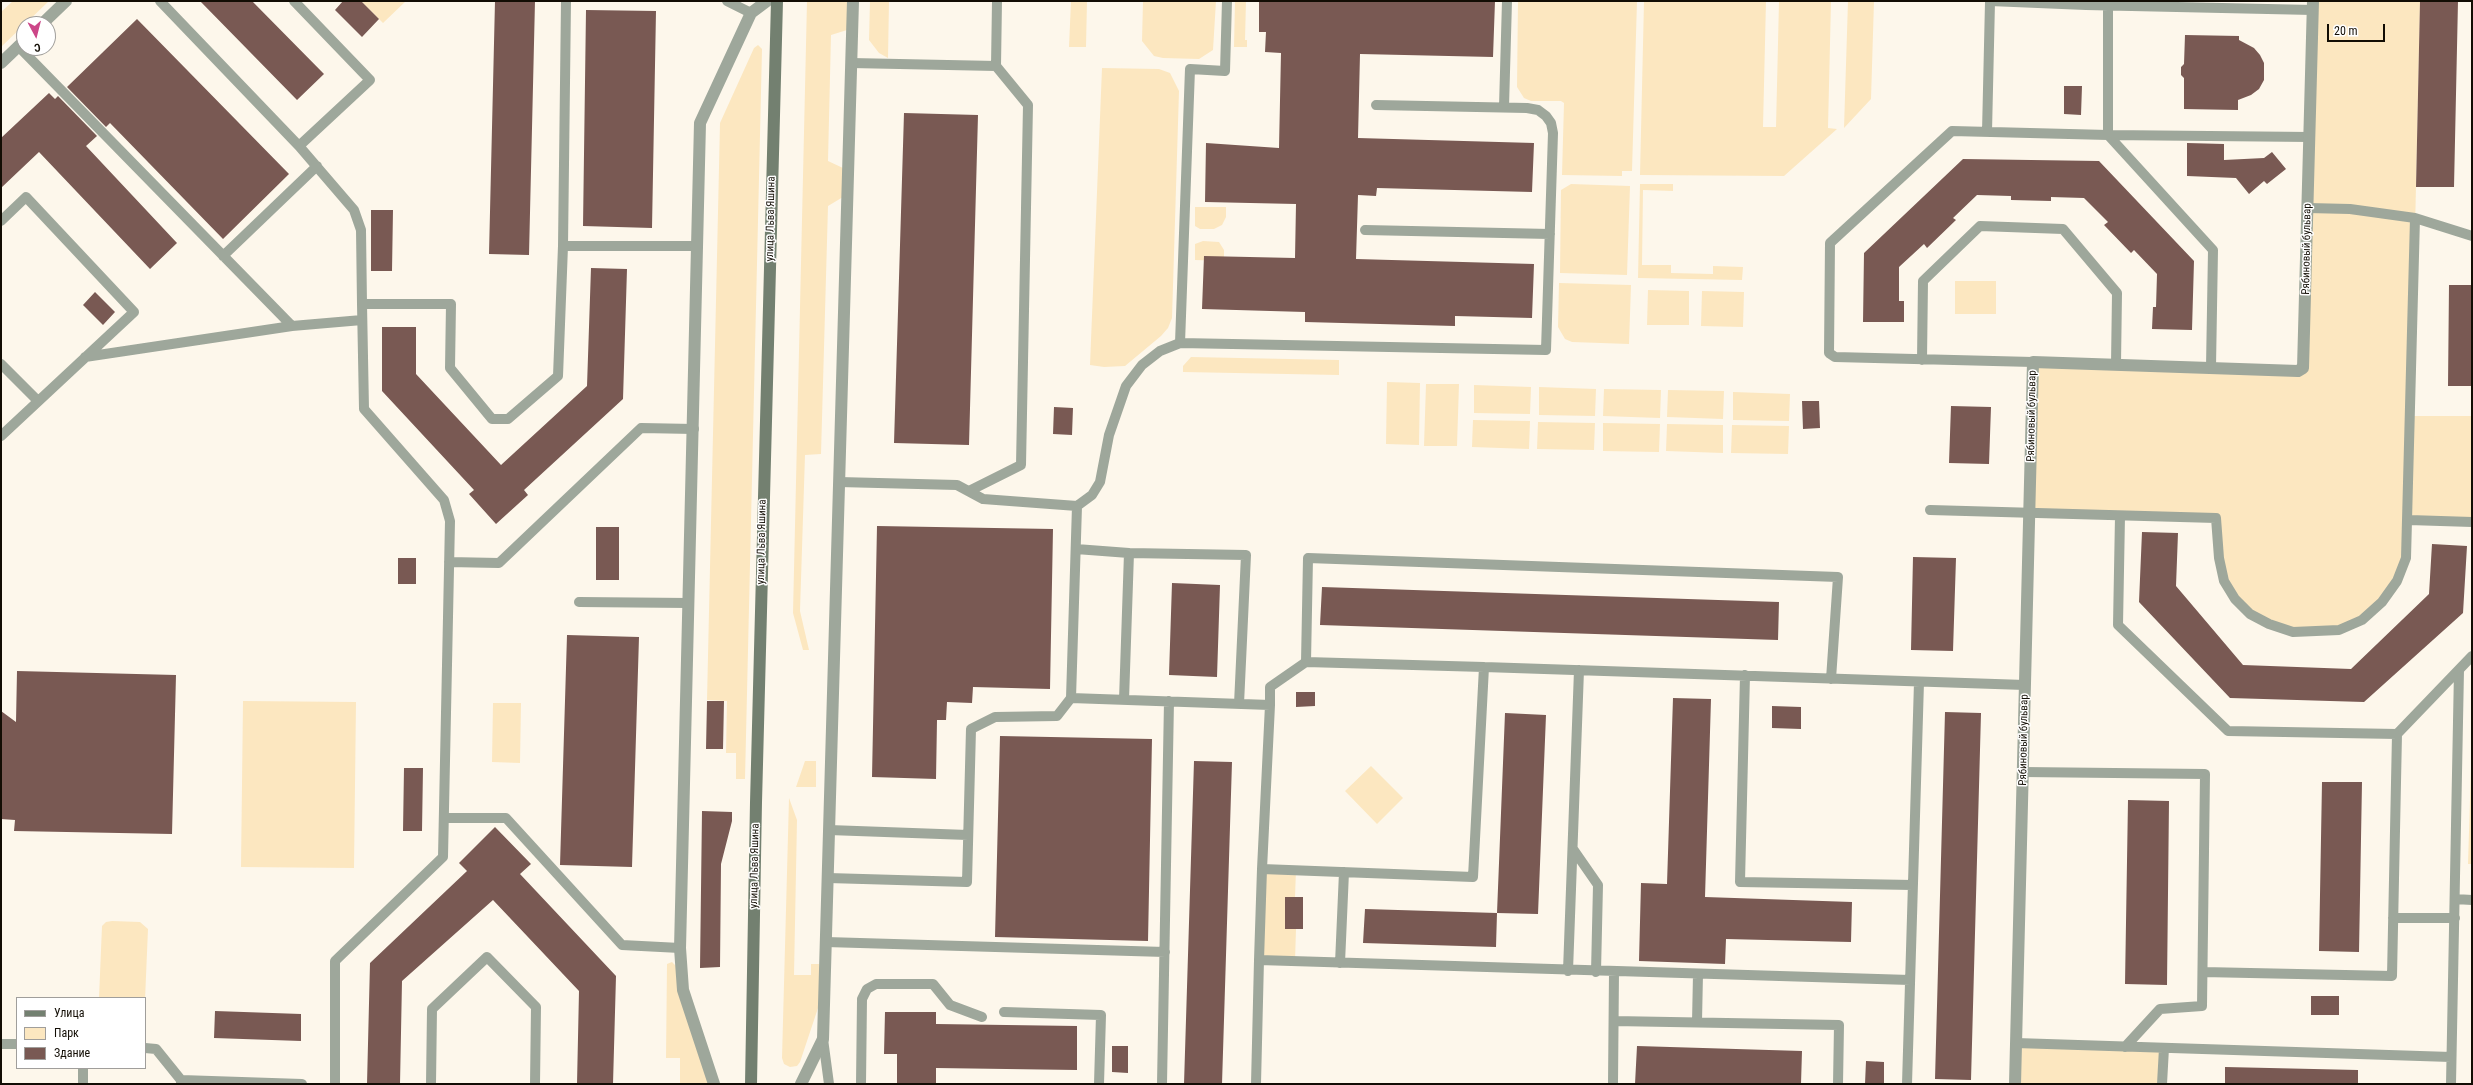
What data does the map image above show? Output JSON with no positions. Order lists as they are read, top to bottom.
{
  "streets": {
    "main road": ["улица Льва Яшина"],
    "street": ["Рябиновый бульвар"]
  },
  "legend": ["Улица", "Парк", "Здание"],
  "scale_bar": "20 m",
  "north": "bottom"
}
